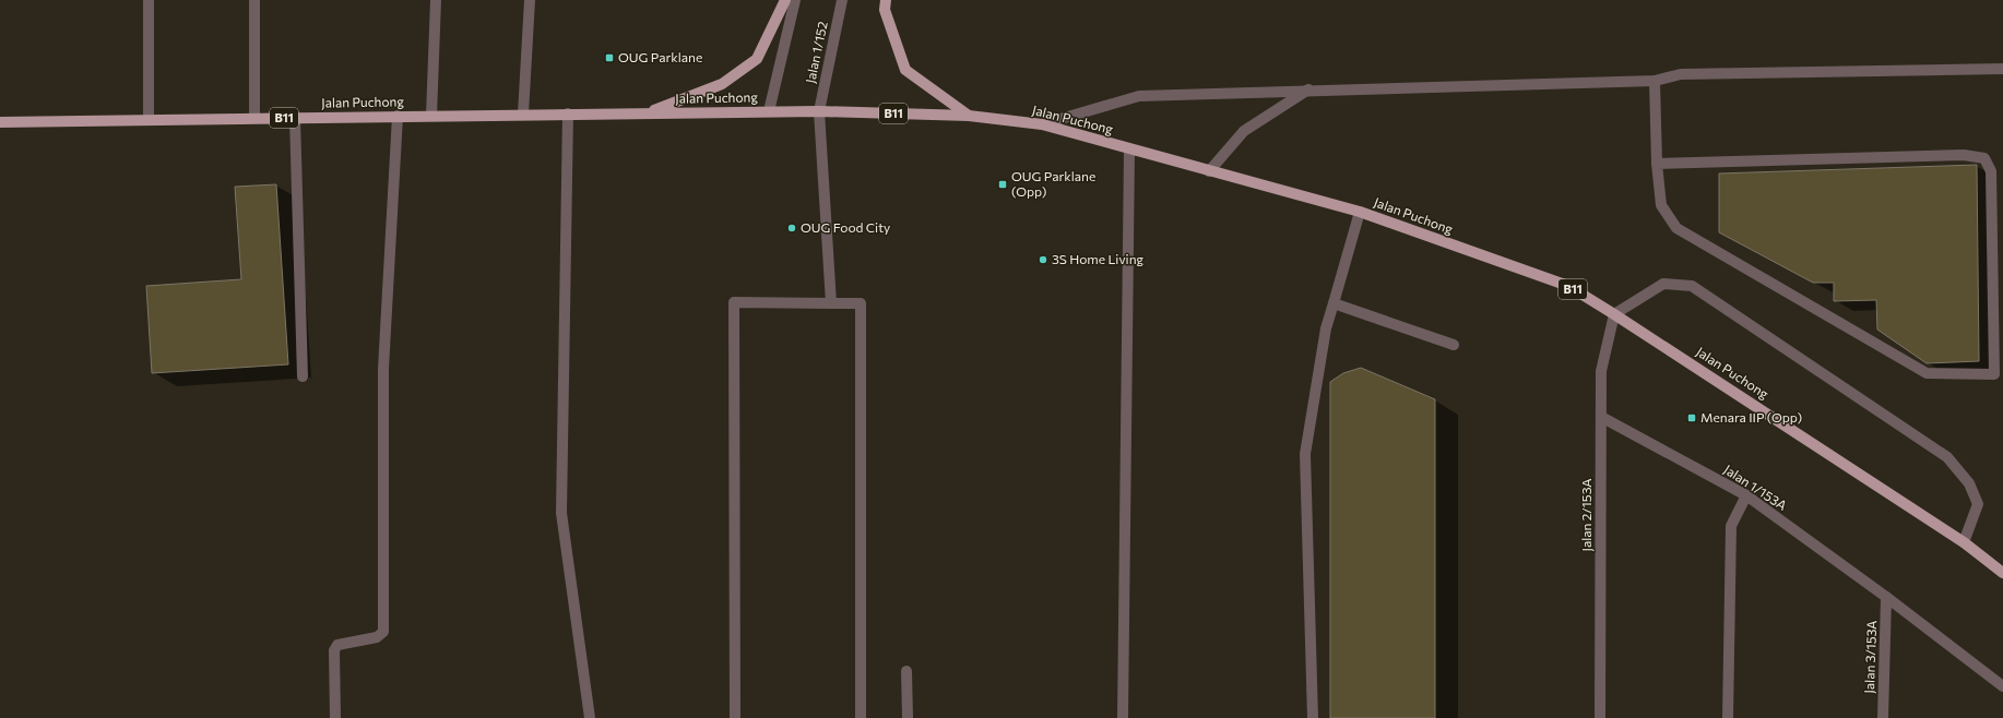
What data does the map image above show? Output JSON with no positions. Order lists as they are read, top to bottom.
{
  "streets": {
    "main road": ["Jalan Puchong", "B11"],
    "street": [
      "Jalan 1/152",
      "Jalan 1/153A",
      "Jalan 2/153A",
      "Jalan 3/153A"
    ]
  },
  "crossings": [
    ["Jalan 1/152", "Jalan Puchong"],
    ["Jalan Puchong", "Jalan 2/153A"],
    ["Jalan 1/153A", "Jalan 2/153A"],
    ["Jalan 1/153A", "Jalan 3/153A"]
  ],
  "places": {
    "transit": ["OUG Parklane", "OUG Parklane (Opp)", "Menara IIP (Opp)"],
    "other": ["OUG Food City", "3S Home Living"]
  }
}
